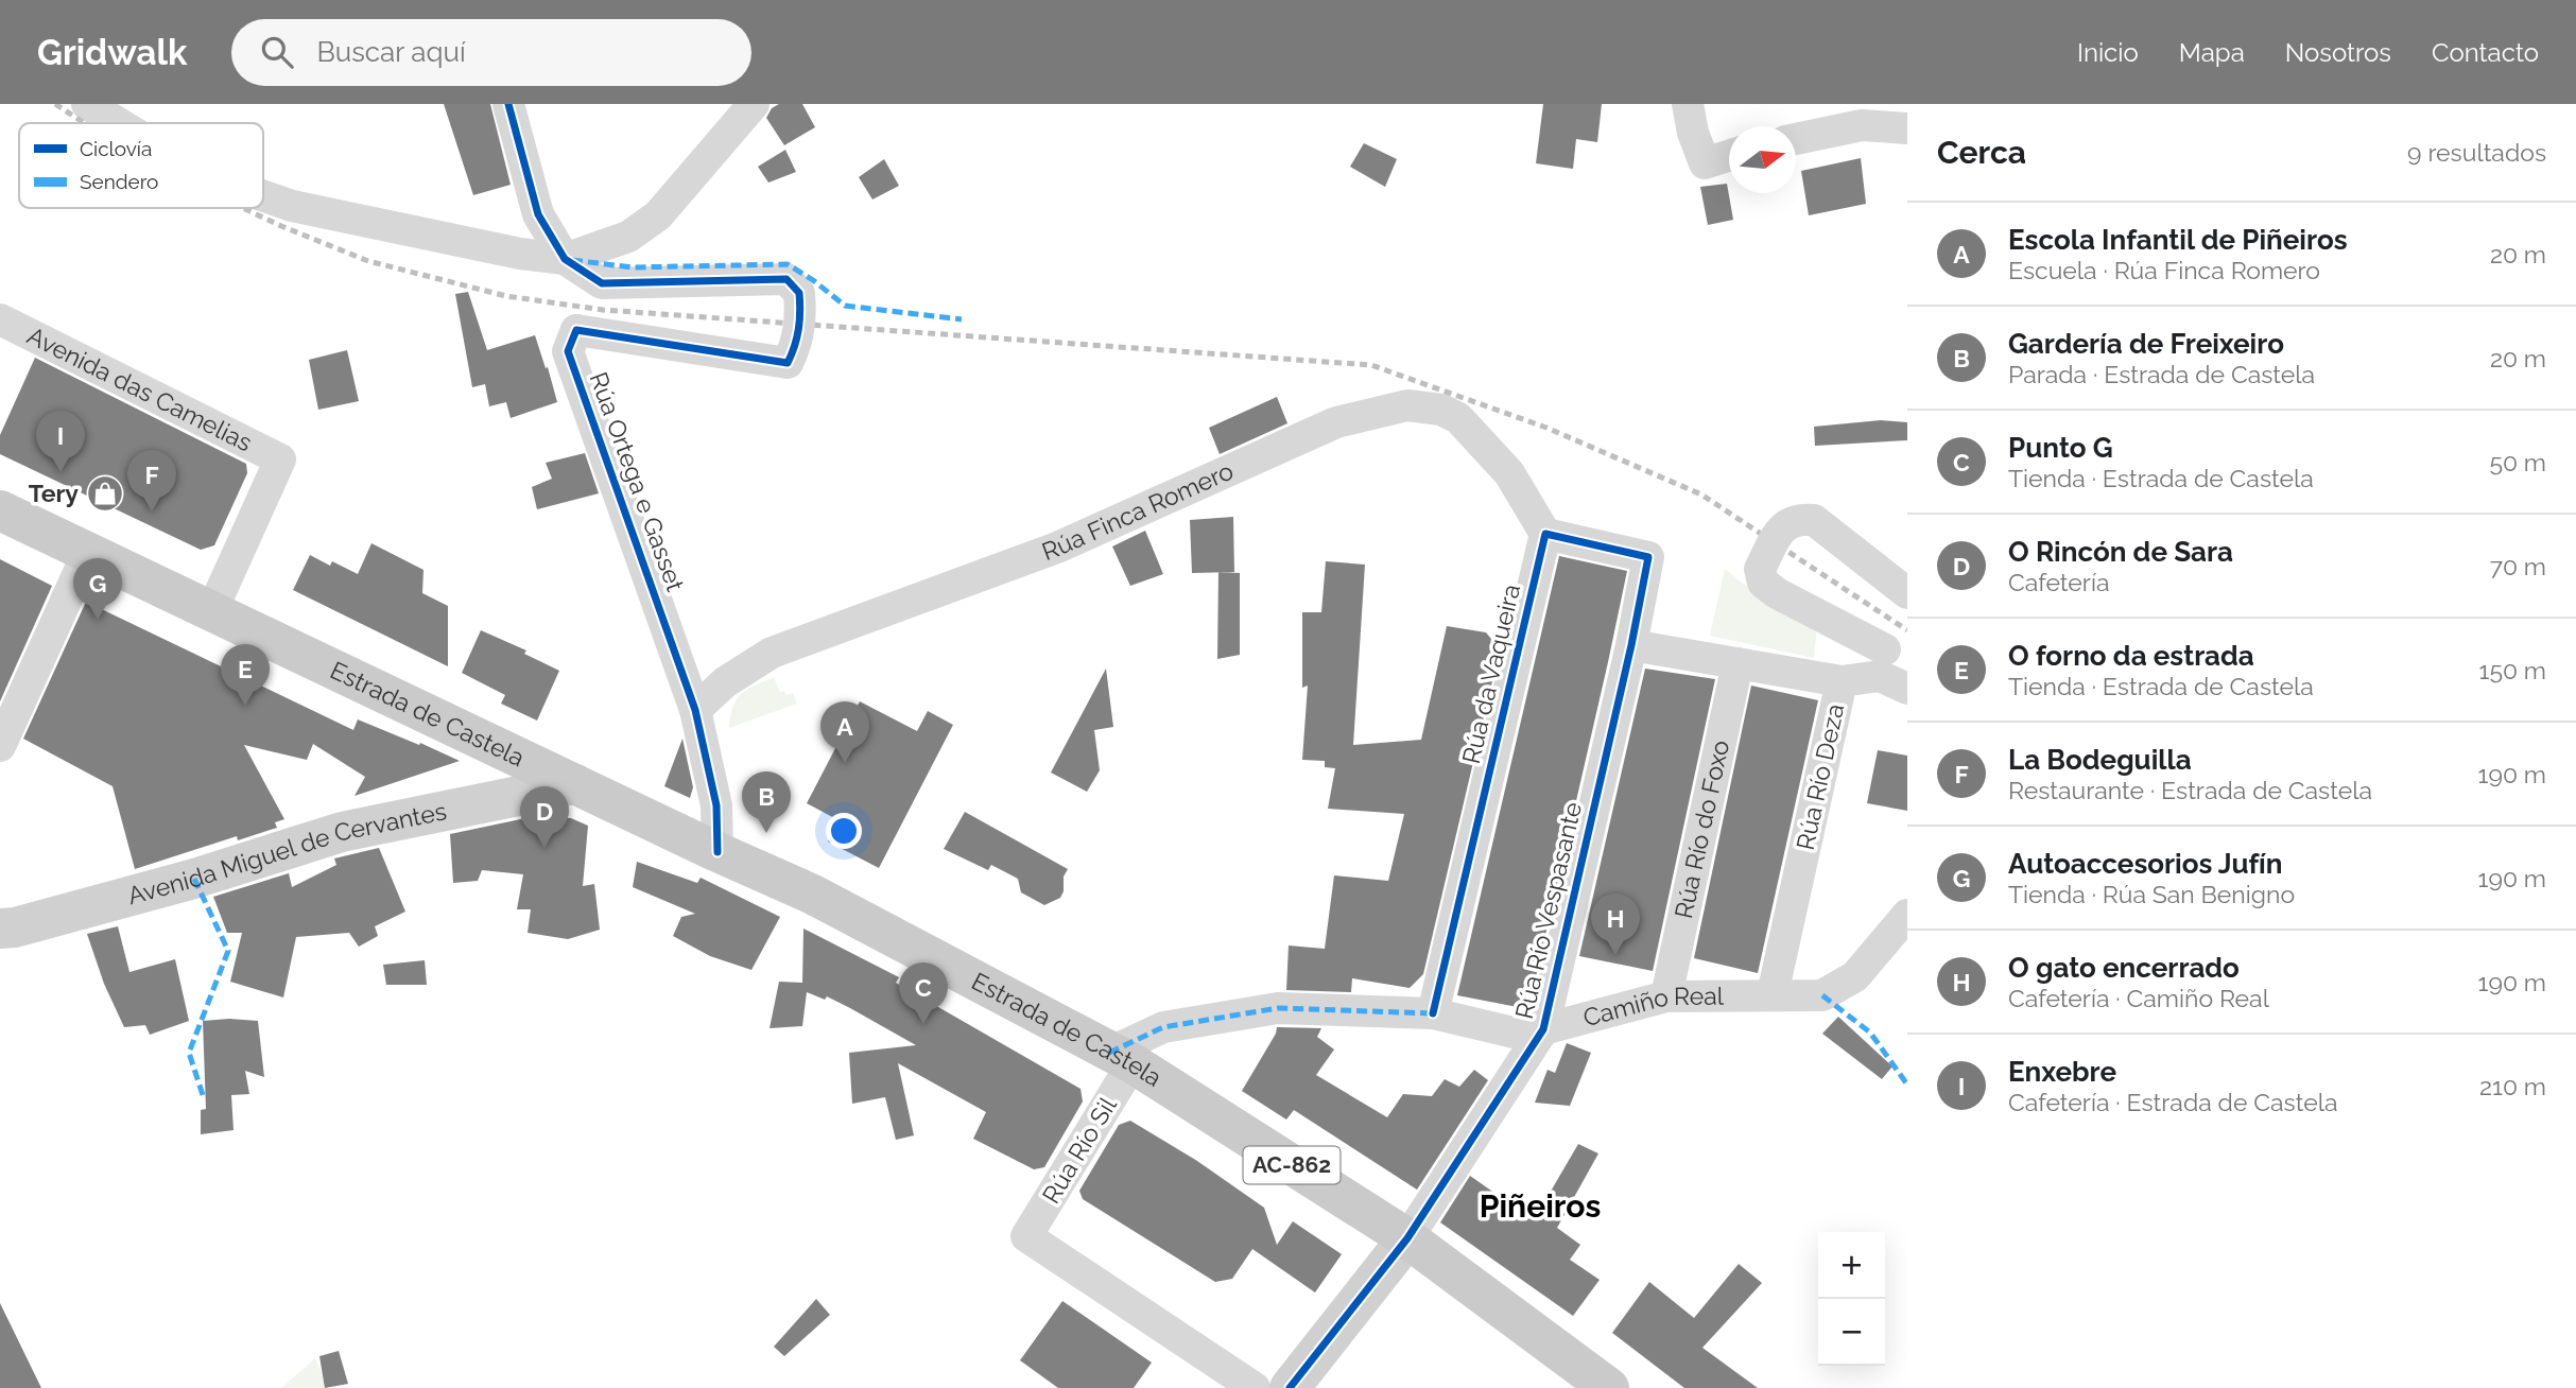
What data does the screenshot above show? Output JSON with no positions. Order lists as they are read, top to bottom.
{
  "streets": {
    "main road": ["Estrada de Castela", "AC-862"],
    "street": [
      "Avenida das Camelias",
      "Rúa Ortega e Gasset",
      "Rúa Finca Romero",
      "Rúa da Vaqueira",
      "Rúa Río Deza",
      "Rúa Río do Foxo",
      "Avenida Miguel de Cervantes",
      "Rúa Río Vespasante",
      "Camiño Real",
      "Rúa Río Sil"
    ]
  },
  "crossings": [
    ["Avenida das Camelias", "Estrada de Castela"],
    ["Rúa Ortega e Gasset", "Rúa Finca Romero"],
    ["Rúa Ortega e Gasset", "Estrada de Castela"],
    ["Rúa Finca Romero", "Rúa da Vaqueira"],
    ["Rúa da Vaqueira", "Camiño Real"],
    ["Estrada de Castela", "Avenida Miguel de Cervantes"],
    ["Estrada de Castela", "Rúa Río Vespasante"],
    ["Estrada de Castela", "Camiño Real"],
    ["Estrada de Castela", "Rúa Río Sil"],
    ["Rúa Río Deza", "Rúa Río do Foxo"],
    ["Rúa Río Deza", "Rúa Río Vespasante"],
    ["Rúa Río Deza", "Camiño Real"],
    ["Rúa Río do Foxo", "Camiño Real"],
    ["Rúa Río Vespasante", "Camiño Real"],
    ["Camiño Real", "Rúa Río Sil"]
  ],
  "districts": ["Piñeiros"],
  "places": {
    "shop": ["Tery"]
  },
  "legend": ["Ciclovía", "Sendero"],
  "north": "right",
  "page": {
    "header": "Gridwalk",
    "search": "Buscar aquí",
    "nav": [
      "Inicio",
      "Mapa",
      "Nosotros",
      "Contacto"
    ],
    "heading": ["Cerca", "9 resultados"],
    "list": [
      {
        "mark": "A",
        "name": "Escola Infantil de Piñeiros",
        "note": "Escuela · Rúa Finca Romero",
        "value": "20 m"
      },
      {
        "mark": "B",
        "name": "Gardería de Freixeiro",
        "note": "Parada · Estrada de Castela",
        "value": "20 m"
      },
      {
        "mark": "C",
        "name": "Punto G",
        "note": "Tienda · Estrada de Castela",
        "value": "50 m"
      },
      {
        "mark": "D",
        "name": "O Rincón de Sara",
        "note": "Cafetería",
        "value": "70 m"
      },
      {
        "mark": "E",
        "name": "O forno da estrada",
        "note": "Tienda · Estrada de Castela",
        "value": "150 m"
      },
      {
        "mark": "F",
        "name": "La Bodeguilla",
        "note": "Restaurante · Estrada de Castela",
        "value": "190 m"
      },
      {
        "mark": "G",
        "name": "Autoaccesorios Jufín",
        "note": "Tienda · Rúa San Benigno",
        "value": "190 m"
      },
      {
        "mark": "H",
        "name": "O gato encerrado",
        "note": "Cafetería · Camiño Real",
        "value": "190 m"
      },
      {
        "mark": "I",
        "name": "Enxebre",
        "note": "Cafetería · Estrada de Castela",
        "value": "210 m"
      }
    ],
    "pins": [
      "I",
      "F",
      "G",
      "E",
      "A",
      "B",
      "D",
      "H",
      "C"
    ],
    "map_buttons": ["+", "−"]
  }
}
